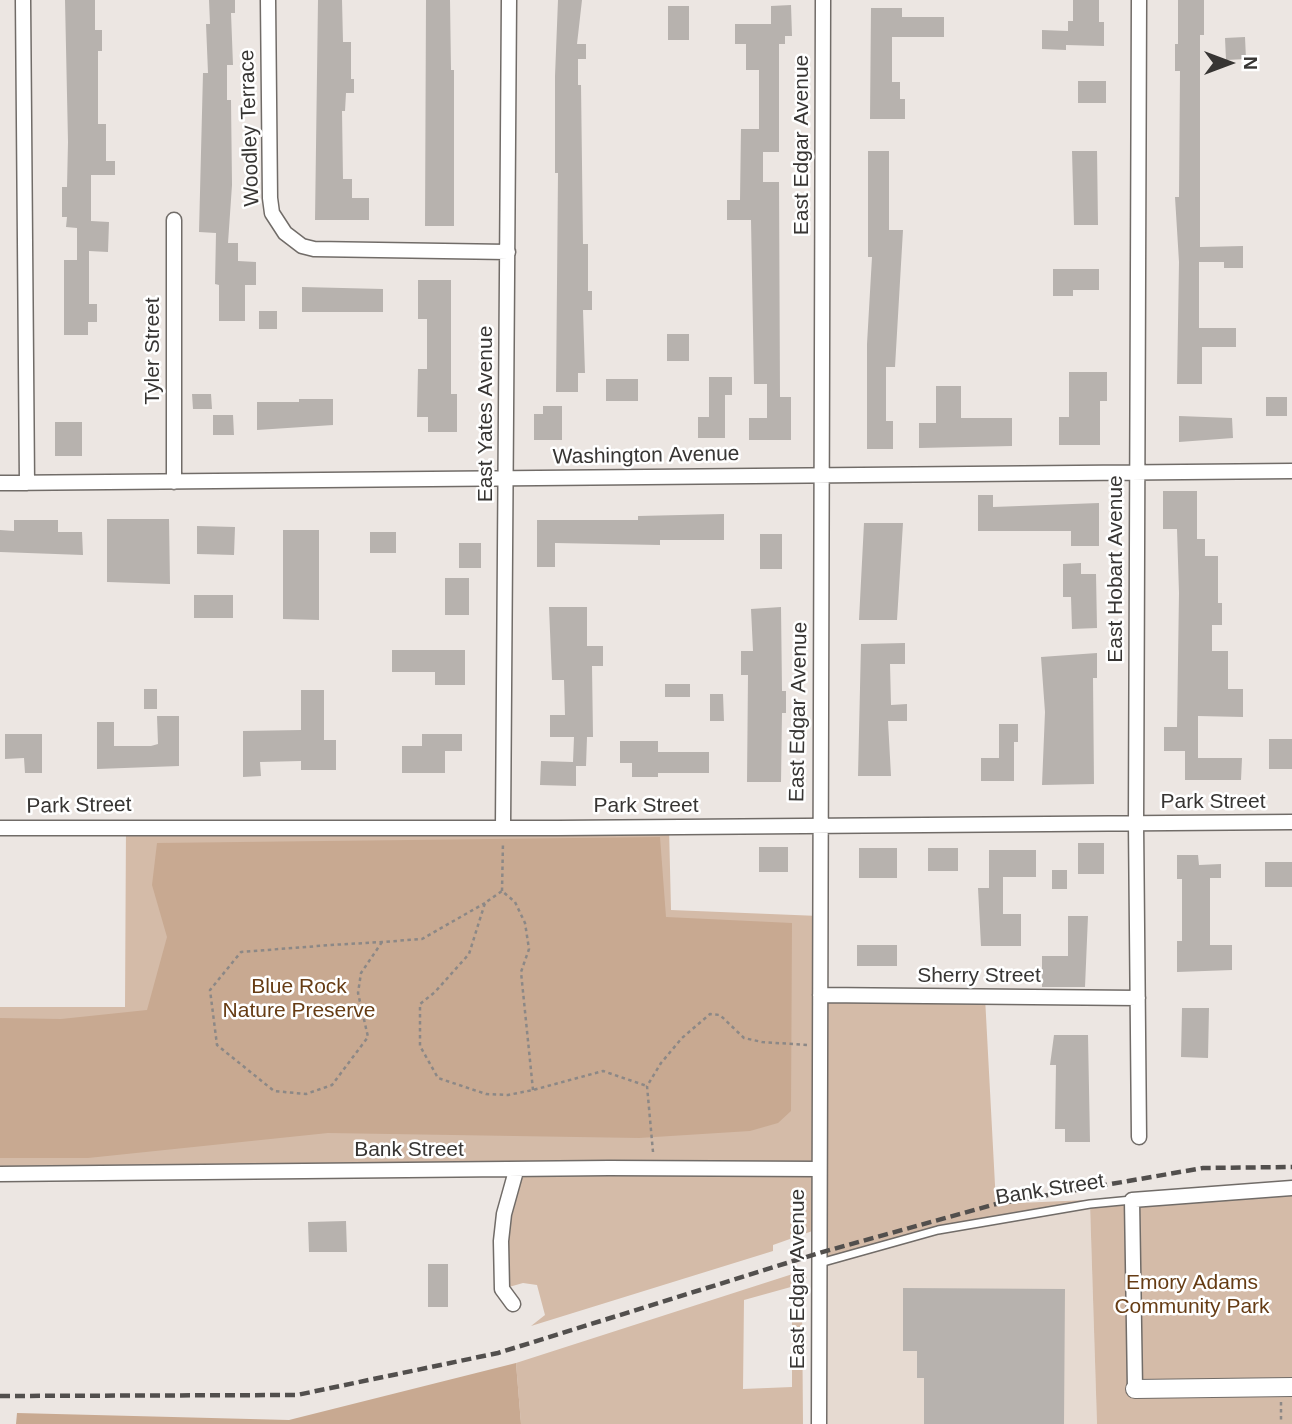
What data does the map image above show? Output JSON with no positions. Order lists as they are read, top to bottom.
{
  "streets": {
    "street": [
      "Woodley Terrace",
      "East Edgar Avenue",
      "Tyler Street",
      "East Yates Avenue",
      "Washington Avenue",
      "East Hobart Avenue",
      "Park Street",
      "Sherry Street",
      "Bank Street"
    ]
  },
  "crossings": [
    ["Woodley Terrace", "East Yates Avenue"],
    ["East Edgar Avenue", "Washington Avenue"],
    ["East Edgar Avenue", "Park Street"],
    ["East Edgar Avenue", "Sherry Street"],
    ["East Edgar Avenue", "Bank Street"],
    ["Tyler Street", "Washington Avenue"],
    ["East Yates Avenue", "Washington Avenue"],
    ["East Yates Avenue", "Park Street"],
    ["Washington Avenue", "East Hobart Avenue"],
    ["East Hobart Avenue", "Park Street"],
    ["East Hobart Avenue", "Sherry Street"]
  ],
  "parks": ["Blue Rock Nature Preserve", "Emory Adams Community Park"],
  "north": "right"
}
